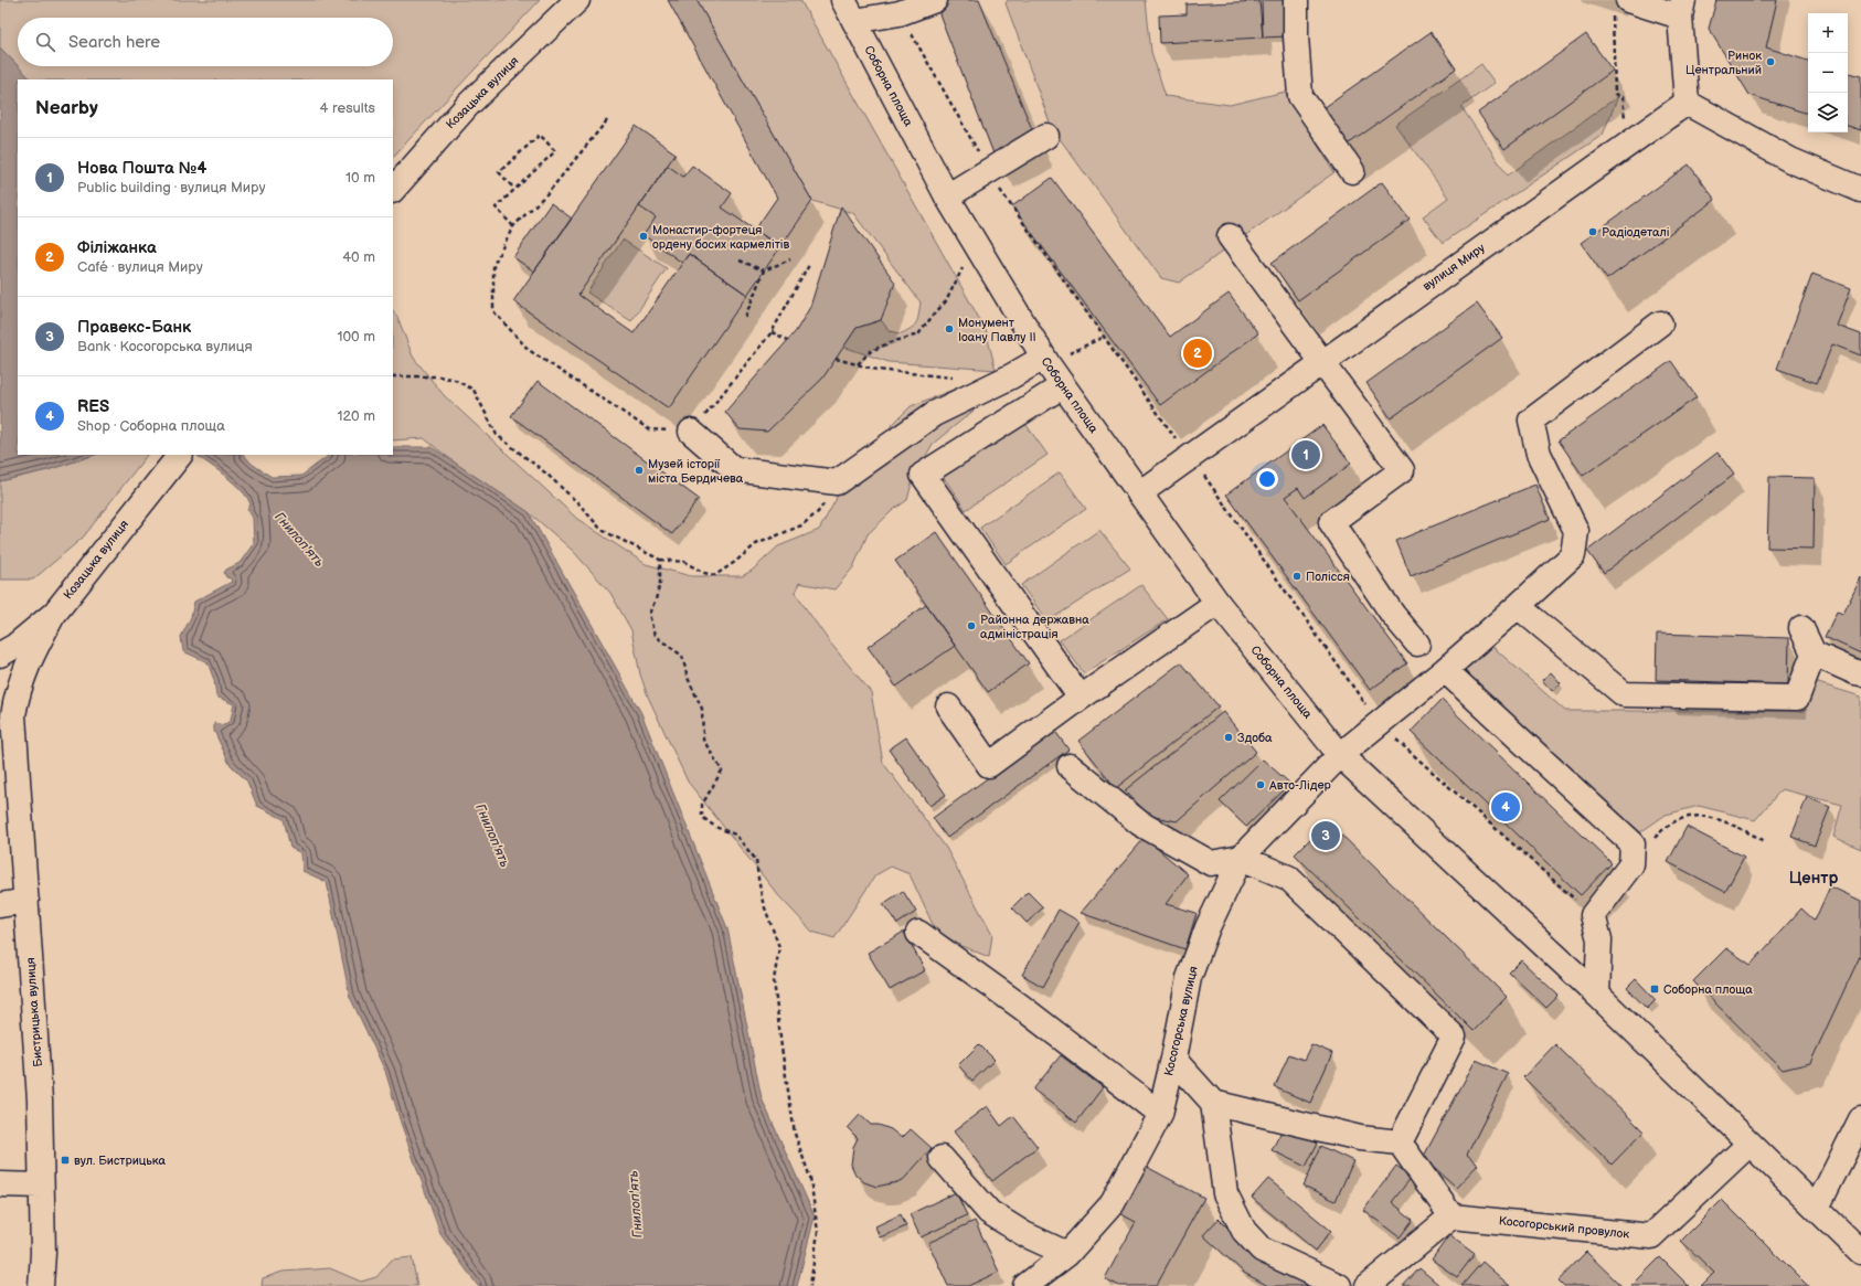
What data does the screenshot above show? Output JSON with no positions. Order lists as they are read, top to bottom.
{
  "streets": {
    "street": [
      "Соборна площа",
      "Козацька вулиця",
      "вулиця Миру",
      "Бистрицька вулиця",
      "Косогорська вулиця",
      "Косогорський провулок"
    ]
  },
  "crossings": [
    ["Соборна площа", "вулиця Миру"],
    ["Соборна площа", "Косогорська вулиця"],
    ["Соборна площа", "Косогорський провулок"]
  ],
  "districts": ["Центр"],
  "water": ["Гнилоп'ять"],
  "places": {
    "other": [
      "Ринок Центральний",
      "Радіодеталі",
      "Монастир-фортеця ордену босих кармелітів",
      "Монумент Іоану Павлу ІІ",
      "Музей історії міста Бердичева",
      "Полісся",
      "Районна державна адміністрація",
      "Здоба",
      "Авто-Лідер"
    ],
    "transit": ["Соборна площа", "вул. Бистрицька"]
  },
  "page": {
    "map_buttons": ["+", "−"],
    "search": "Search here",
    "heading": ["Nearby", "4 results"],
    "list": [
      {
        "mark": "1",
        "name": "Нова Пошта №4",
        "note": "Public building · вулиця Миру",
        "value": "10 m"
      },
      {
        "mark": "2",
        "name": "Філіжанка",
        "note": "Café · вулиця Миру",
        "value": "40 m"
      },
      {
        "mark": "3",
        "name": "Правекс-Банк",
        "note": "Bank · Косогорська вулиця",
        "value": "100 m"
      },
      {
        "mark": "4",
        "name": "RES",
        "note": "Shop · Соборна площа",
        "value": "120 m"
      }
    ],
    "pins": [
      "2",
      "1",
      "4",
      "3"
    ]
  }
}
